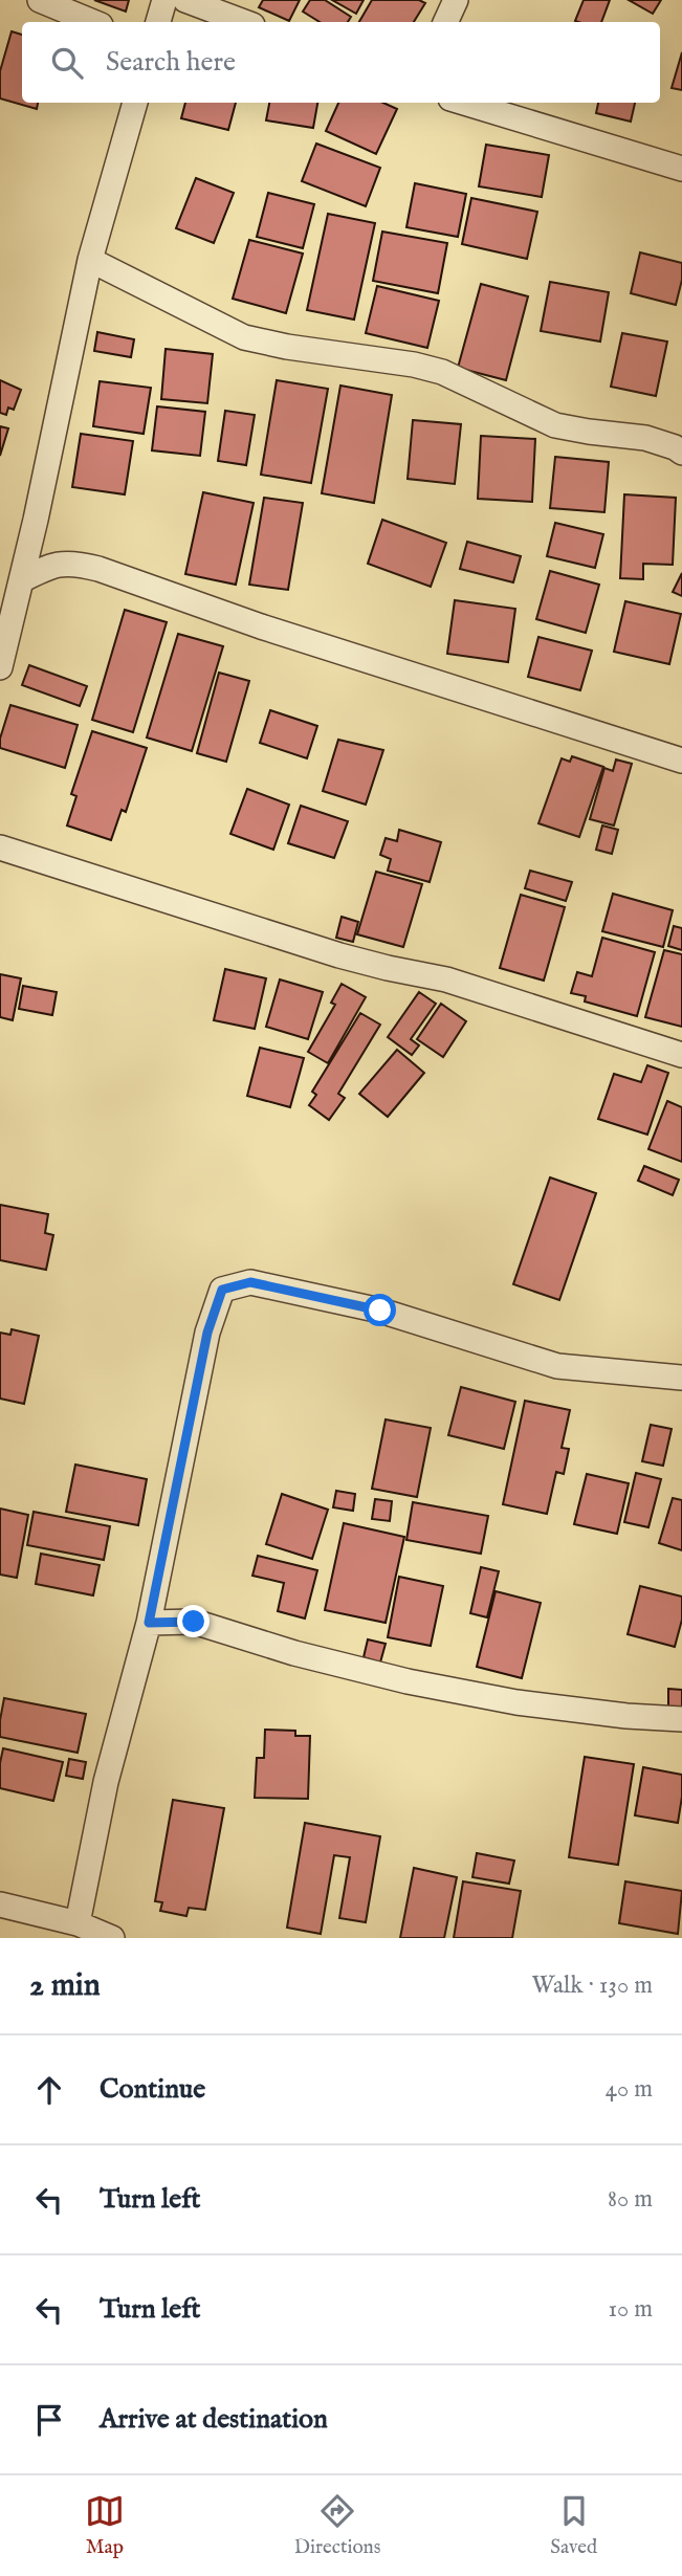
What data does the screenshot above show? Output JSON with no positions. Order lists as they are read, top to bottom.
{
  "page": {
    "search": "Search here",
    "heading": ["2 min", "Walk · 130 m"],
    "list": [
      ["Continue", "40 m"],
      ["Turn left", "80 m"],
      ["Turn left", "10 m"],
      "Arrive at destination"
    ],
    "nav": ["Map", "Directions", "Saved"]
  }
}
